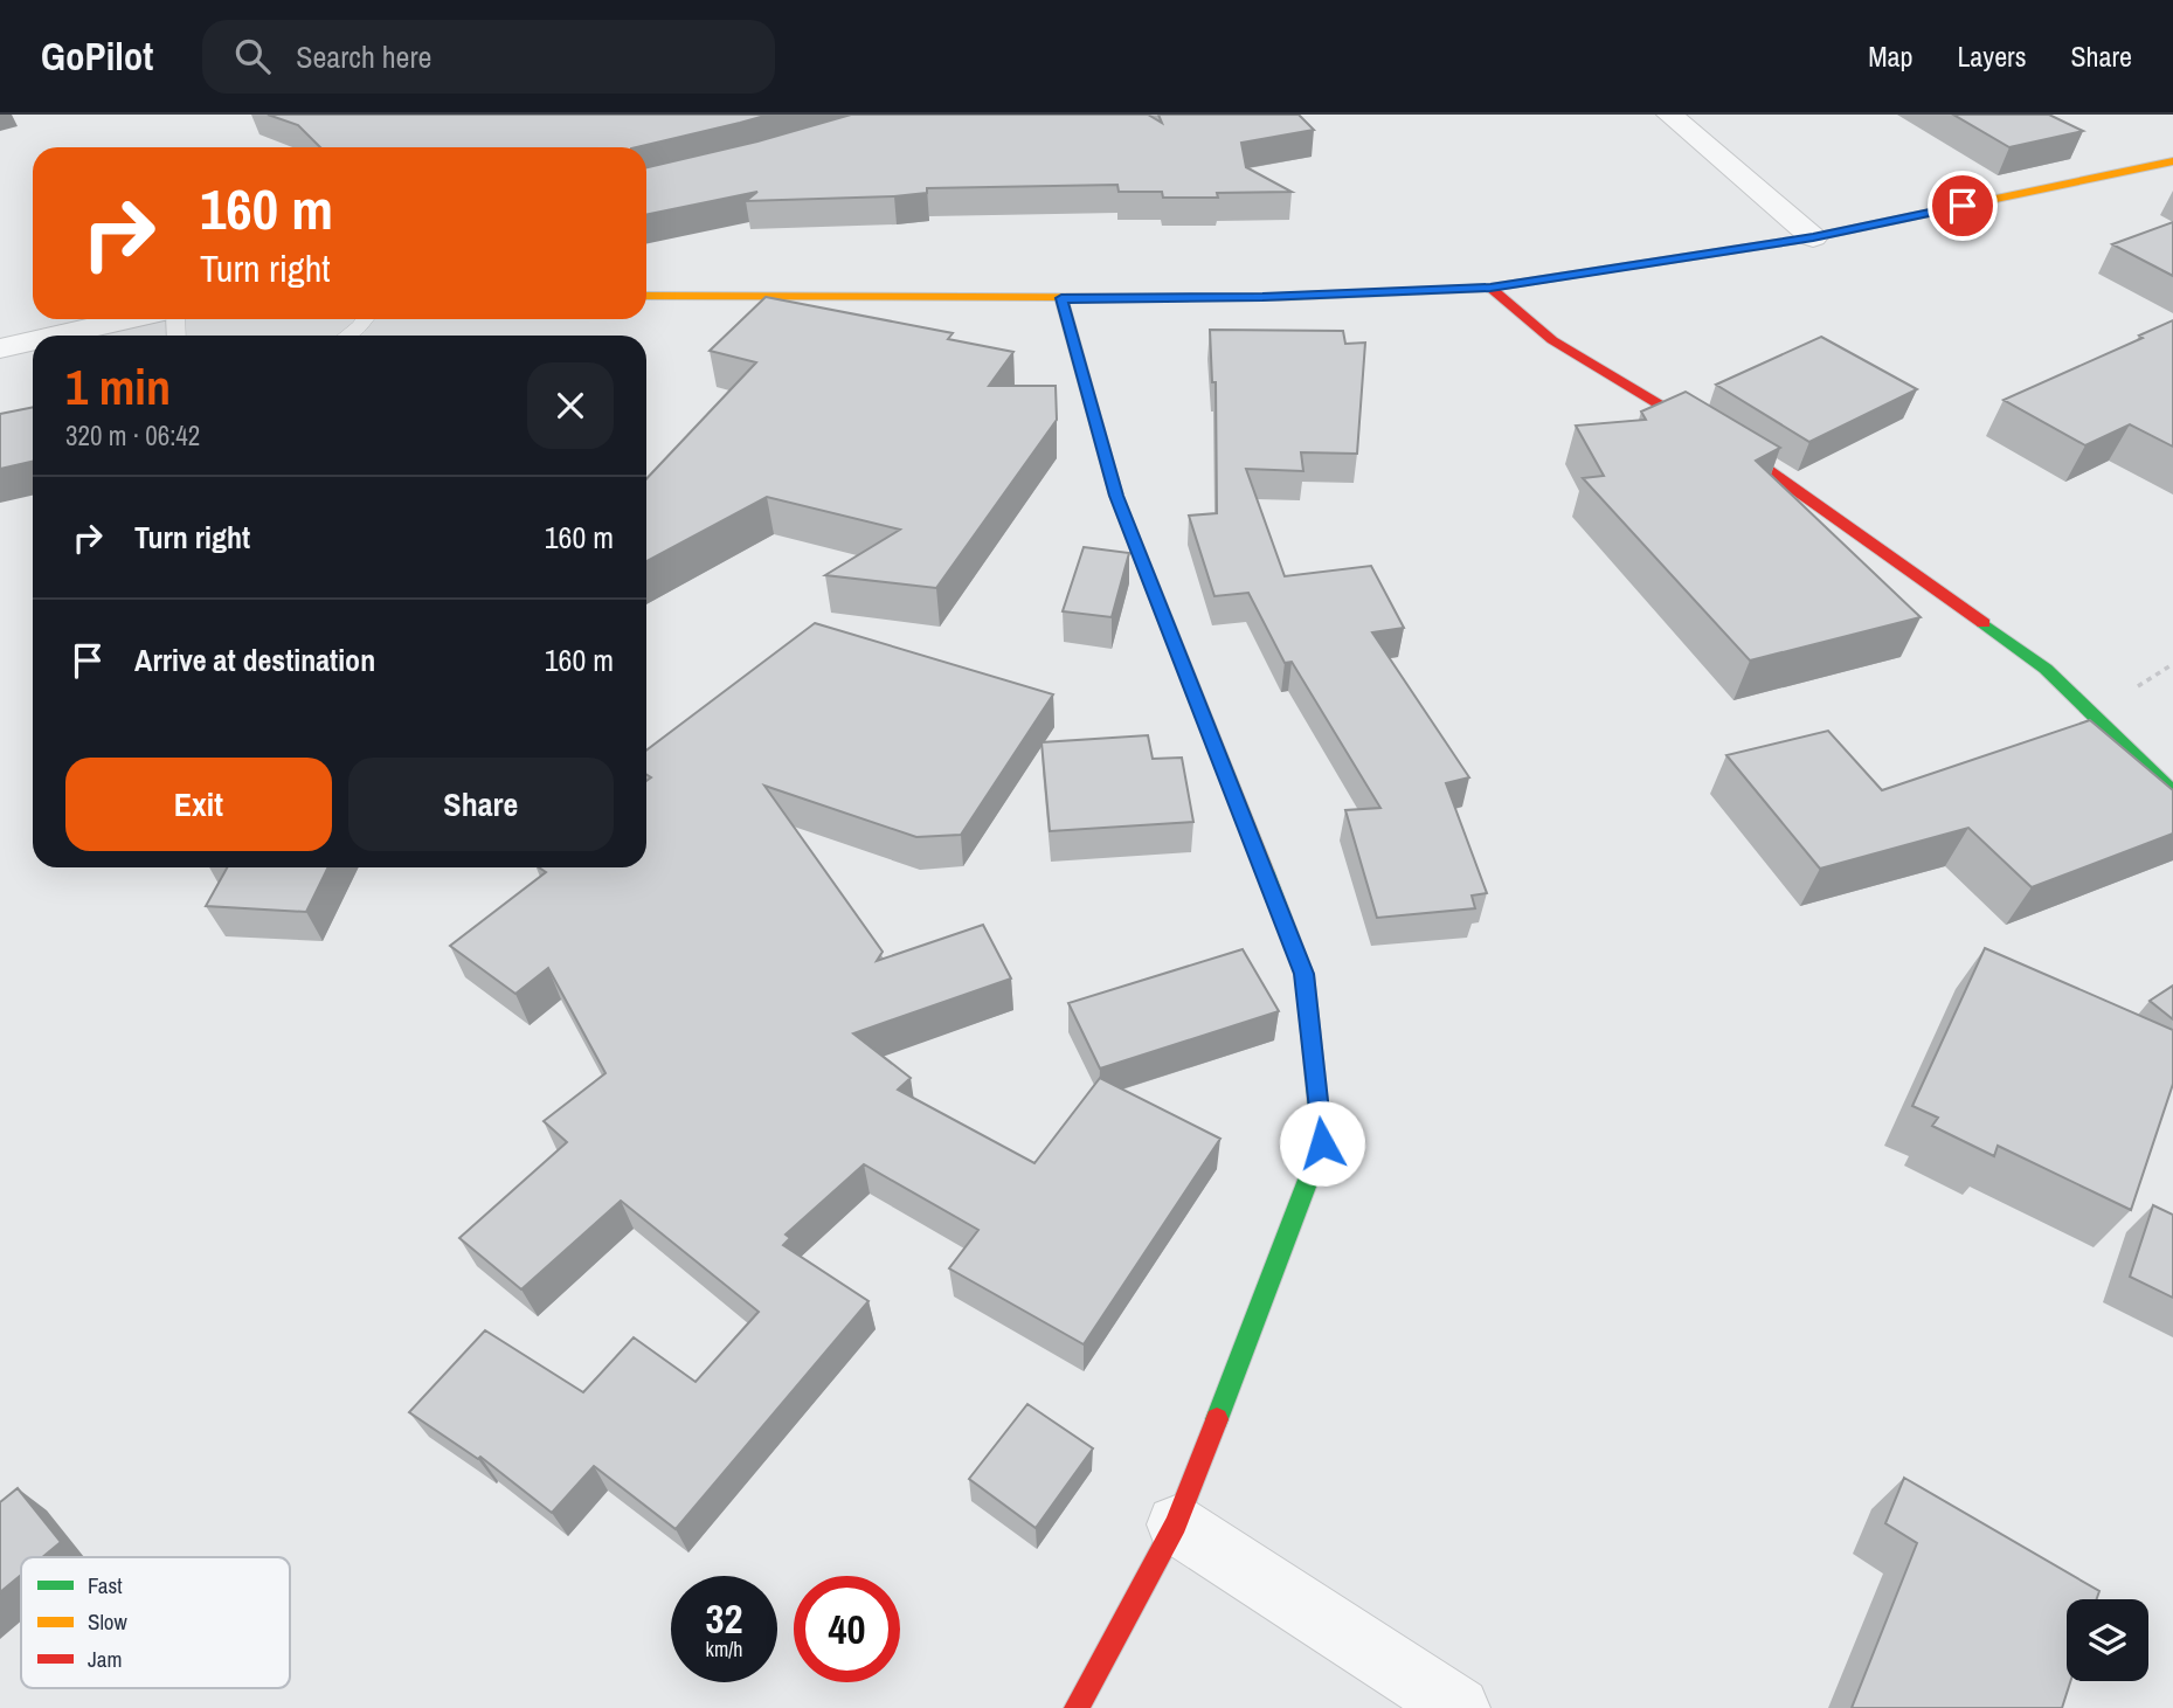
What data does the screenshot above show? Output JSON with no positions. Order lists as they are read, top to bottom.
{
  "legend": ["Fast", "Slow", "Jam"],
  "page": {
    "header": "GoPilot",
    "search": "Search here",
    "nav": ["Map", "Layers", "Share"],
    "turn": ["160 m", "Turn right"],
    "heading": ["1 min", "320 m · 06:42"],
    "list": [
      {
        "name": "Turn right",
        "value": "160 m"
      },
      {
        "name": "Arrive at destination",
        "value": "160 m"
      }
    ],
    "buttons": ["Exit", "Share"],
    "speed": "32 km/h",
    "limit": "40"
  }
}
